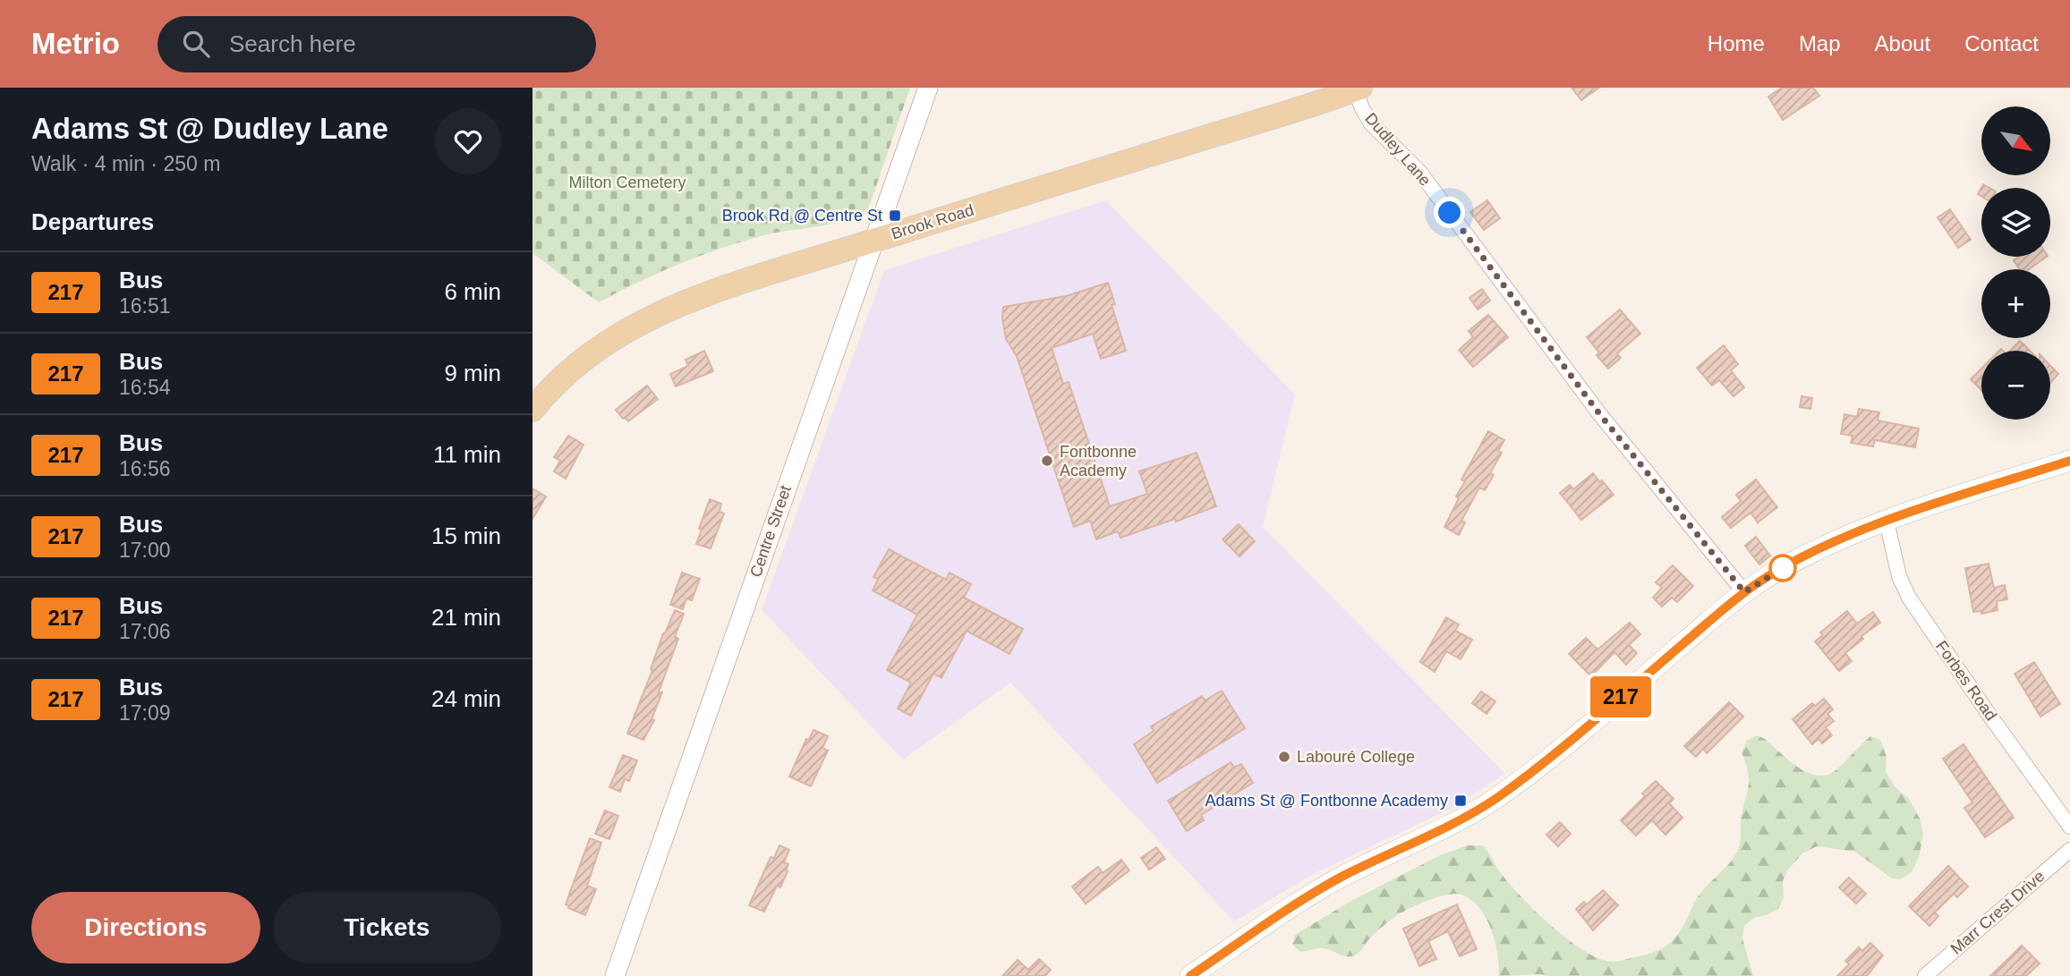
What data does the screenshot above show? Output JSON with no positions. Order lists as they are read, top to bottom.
{
  "streets": {
    "main road": ["Brook Road"],
    "street": [
      "Dudley Lane",
      "Centre Street",
      "Forbes Road",
      "Marr Crest Drive"
    ]
  },
  "crossings": [
    ["Dudley Lane", "Brook Road"],
    ["Brook Road", "Centre Street"]
  ],
  "parks": ["Milton Cemetery"],
  "places": {
    "transit": ["Brook Rd @ Centre St", "Adams St @ Fontbonne Academy"],
    "other": ["Fontbonne Academy", "Labouré College"]
  },
  "lines": ["bus line 217"],
  "north": "bottom right",
  "page": {
    "header": "Metrio",
    "search": "Search here",
    "nav": [
      "Home",
      "Map",
      "About",
      "Contact"
    ],
    "heading": [
      ["Adams St @ Dudley Lane", "Walk · 4 min · 250 m"],
      "Departures"
    ],
    "on_map": "217",
    "map_buttons": ["+", "−"],
    "list": [
      {
        "mark": "217",
        "name": "Bus",
        "note": "16:51",
        "value": "6 min"
      },
      {
        "mark": "217",
        "name": "Bus",
        "note": "16:54",
        "value": "9 min"
      },
      {
        "mark": "217",
        "name": "Bus",
        "note": "16:56",
        "value": "11 min"
      },
      {
        "mark": "217",
        "name": "Bus",
        "note": "17:00",
        "value": "15 min"
      },
      {
        "mark": "217",
        "name": "Bus",
        "note": "17:06",
        "value": "21 min"
      },
      {
        "mark": "217",
        "name": "Bus",
        "note": "17:09",
        "value": "24 min"
      }
    ],
    "buttons": ["Directions", "Tickets"]
  }
}
